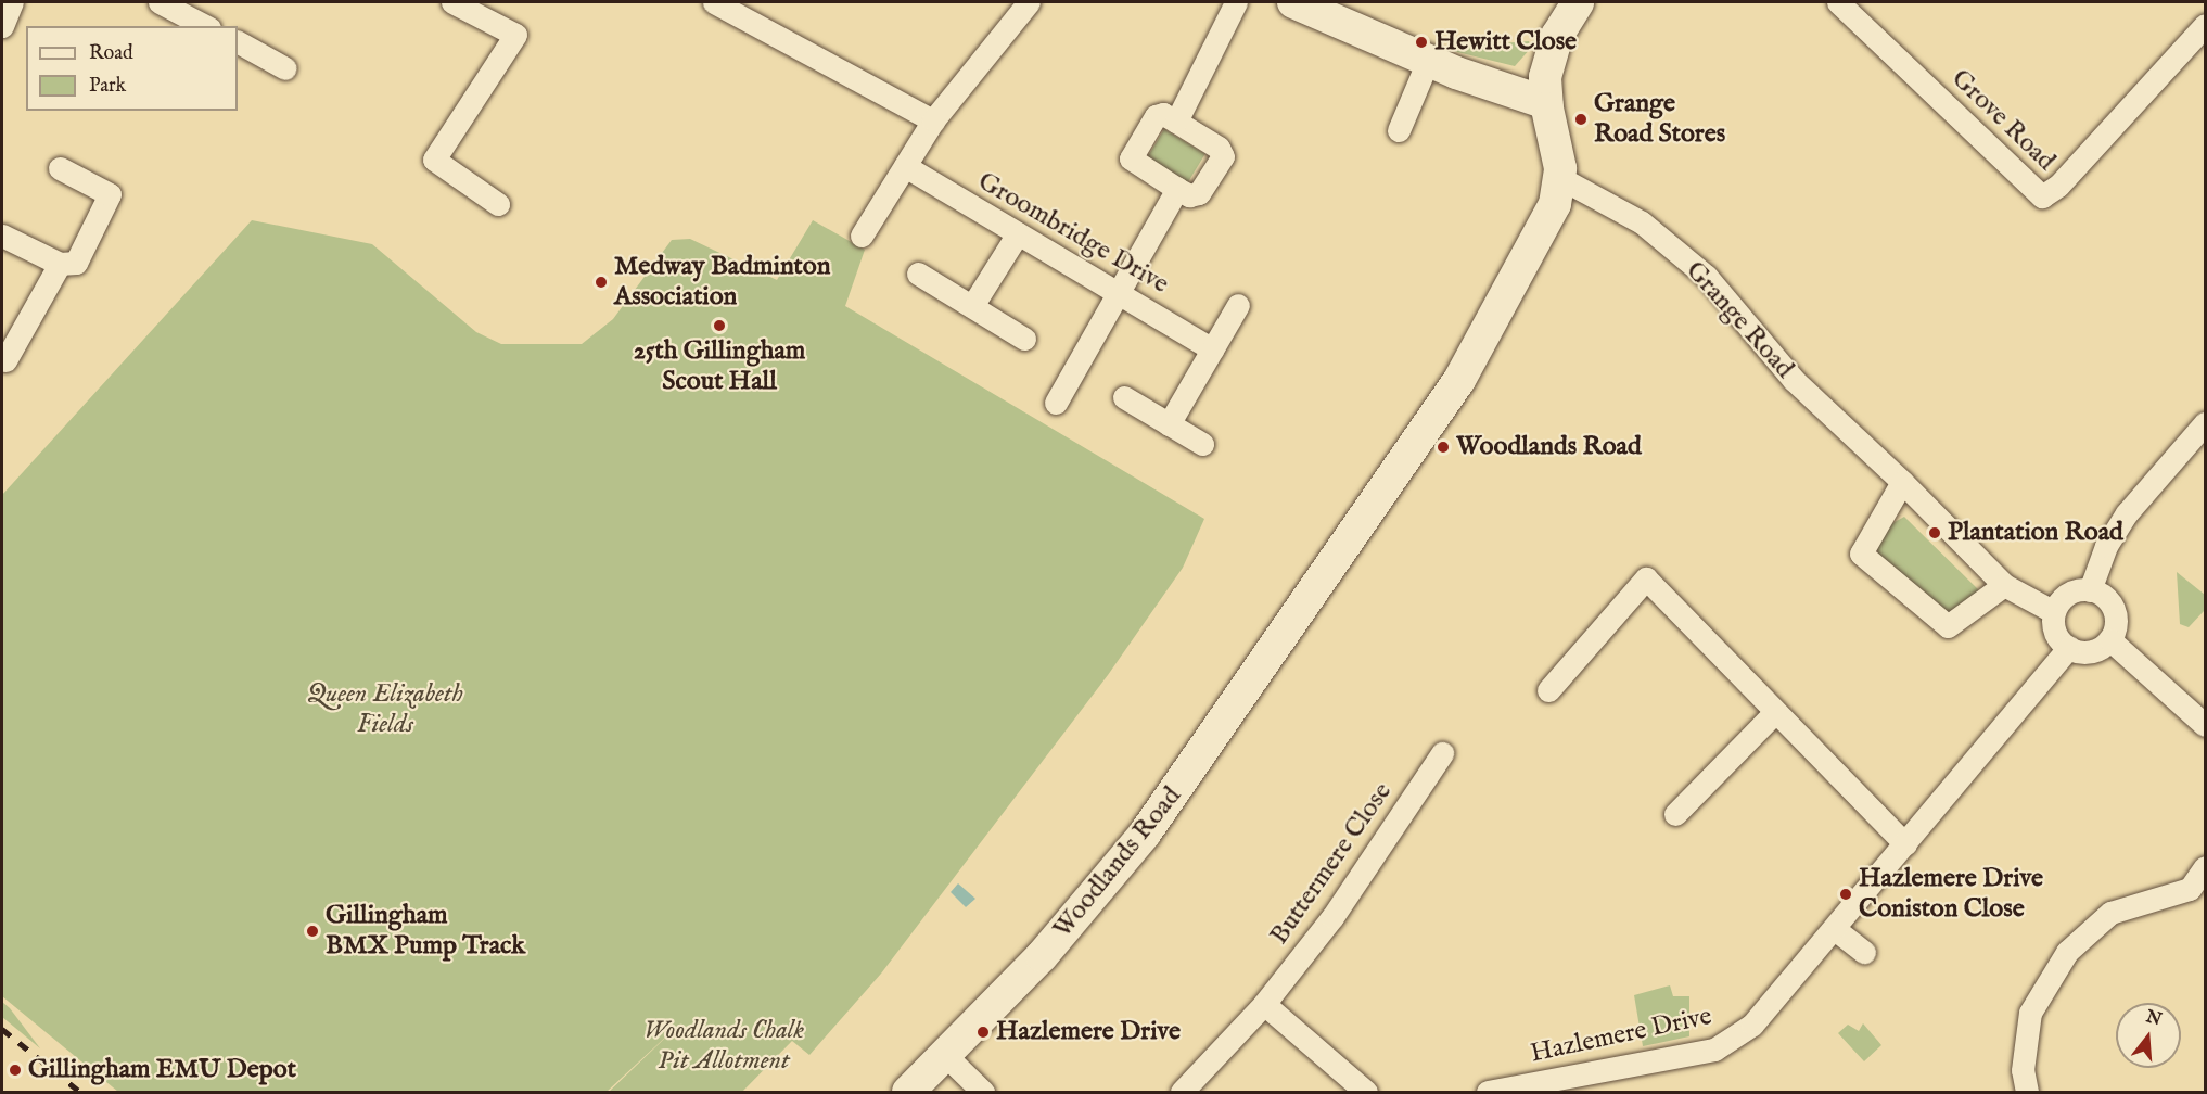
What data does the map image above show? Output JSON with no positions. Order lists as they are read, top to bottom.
{
  "streets": {
    "street": [
      "Grove Road",
      "Groombridge Drive",
      "Grange Road",
      "Woodlands Road",
      "Buttermere Close",
      "Hazlemere Drive"
    ]
  },
  "crossings": [
    ["Grange Road", "Woodlands Road"],
    ["Grange Road", "Hazlemere Drive"]
  ],
  "parks": ["Queen Elizabeth Fields", "Woodlands Chalk Pit Allotment"],
  "places": [
    "Hewitt Close",
    "Grange Road Stores",
    "Medway Badminton Association",
    "25th Gillingham Scout Hall",
    "Woodlands Road",
    "Plantation Road",
    "Hazlemere Drive Coniston Close",
    "Gillingham BMX Pump Track",
    "Hazlemere Drive",
    "Gillingham EMU Depot"
  ],
  "legend": ["Road", "Park"],
  "north": "top"
}
